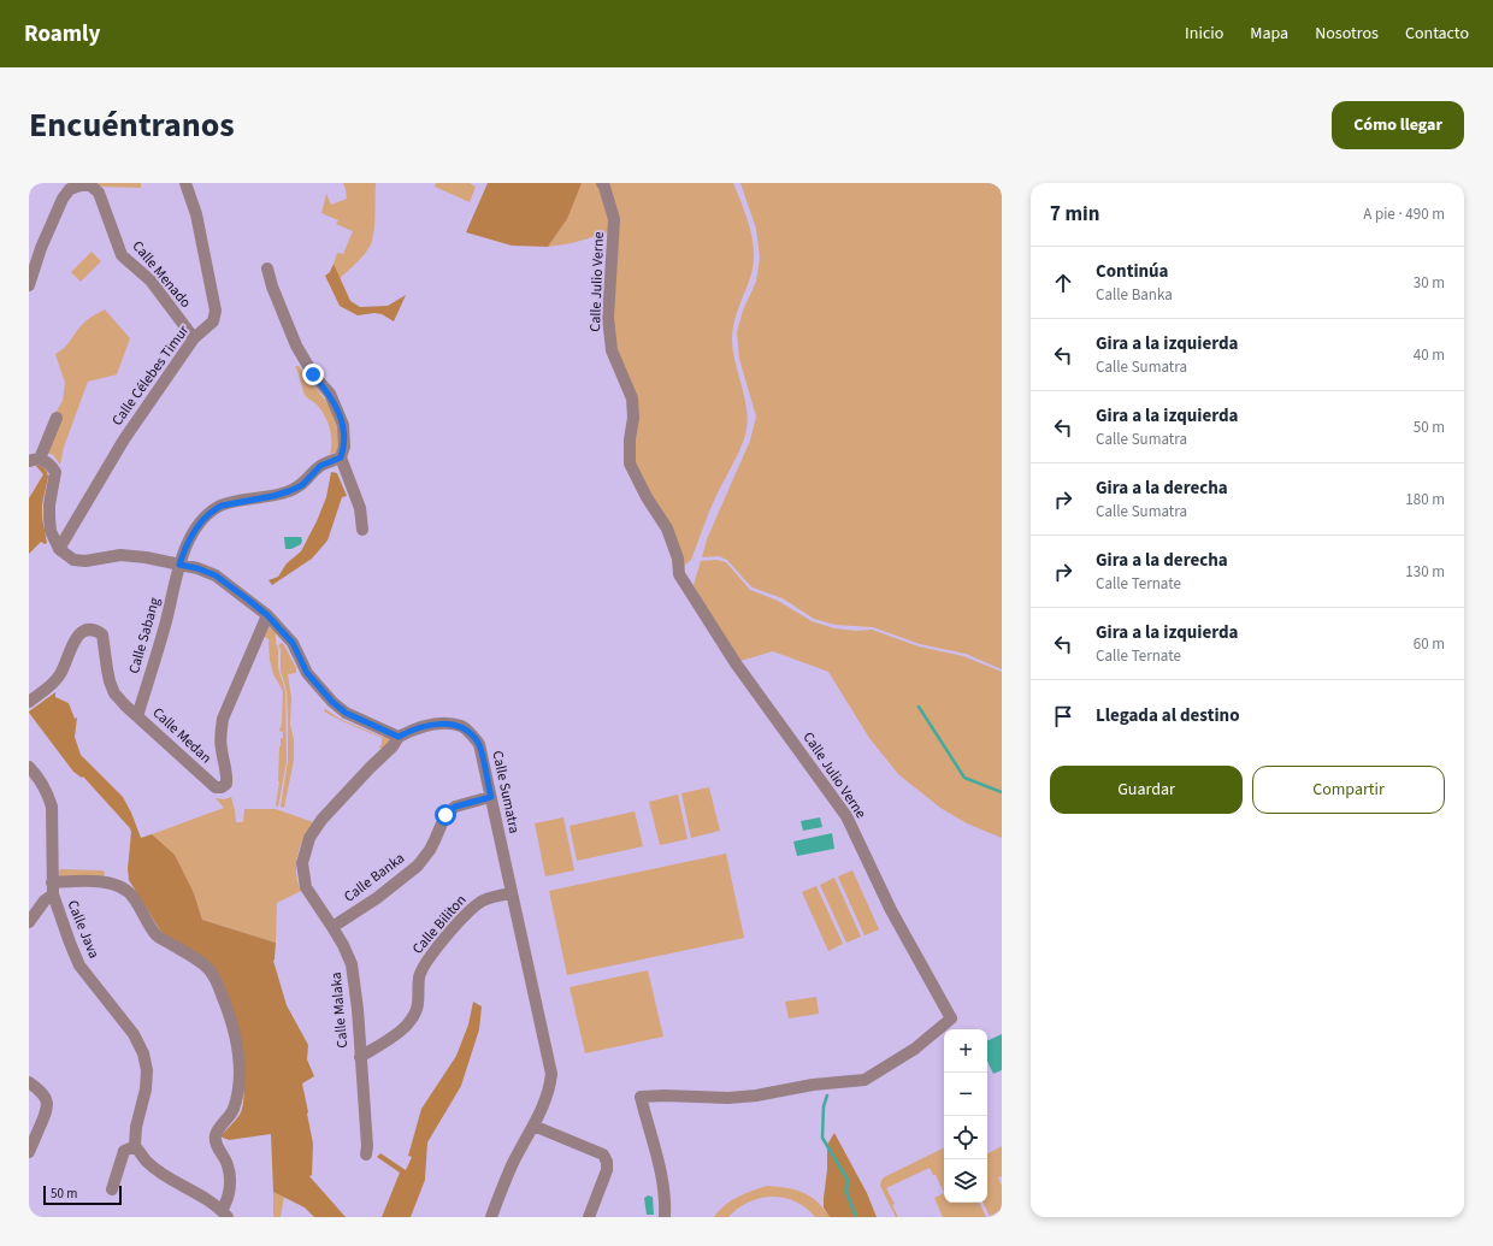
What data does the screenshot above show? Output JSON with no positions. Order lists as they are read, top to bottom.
{
  "streets": {
    "street": [
      "Calle Menado",
      "Calle Julio Verne",
      "Calle Célebes Timur",
      "Calle Sabang",
      "Calle Medan",
      "Calle Sumatra",
      "Calle Banka",
      "Calle Biliton",
      "Calle Java",
      "Calle Malaka"
    ]
  },
  "crossings": [
    ["Calle Menado", "Calle Célebes Timur"],
    ["Calle Sabang", "Calle Medan"],
    ["Calle Sumatra", "Calle Banka"],
    ["Calle Sumatra", "Calle Biliton"],
    ["Calle Sumatra", "Calle Malaka"],
    ["Calle Banka", "Calle Malaka"],
    ["Calle Biliton", "Calle Malaka"]
  ],
  "scale_bar": "50 m",
  "page": {
    "header": "Roamly",
    "nav": [
      "Inicio",
      "Mapa",
      "Nosotros",
      "Contacto"
    ],
    "title": "Encuéntranos",
    "buttons": [
      "Cómo llegar",
      ["Guardar", "Compartir"]
    ],
    "heading": ["7 min", "A pie · 490 m"],
    "list": [
      ["Continúa", "Calle Banka", "30 m"],
      ["Gira a la izquierda", "Calle Sumatra", "40 m"],
      ["Gira a la izquierda", "Calle Sumatra", "50 m"],
      ["Gira a la derecha", "Calle Sumatra", "180 m"],
      ["Gira a la derecha", "Calle Ternate", "130 m"],
      ["Gira a la izquierda", "Calle Ternate", "60 m"],
      "Llegada al destino"
    ],
    "map_buttons": ["+", "−"],
    "scale": "50 m"
  }
}
